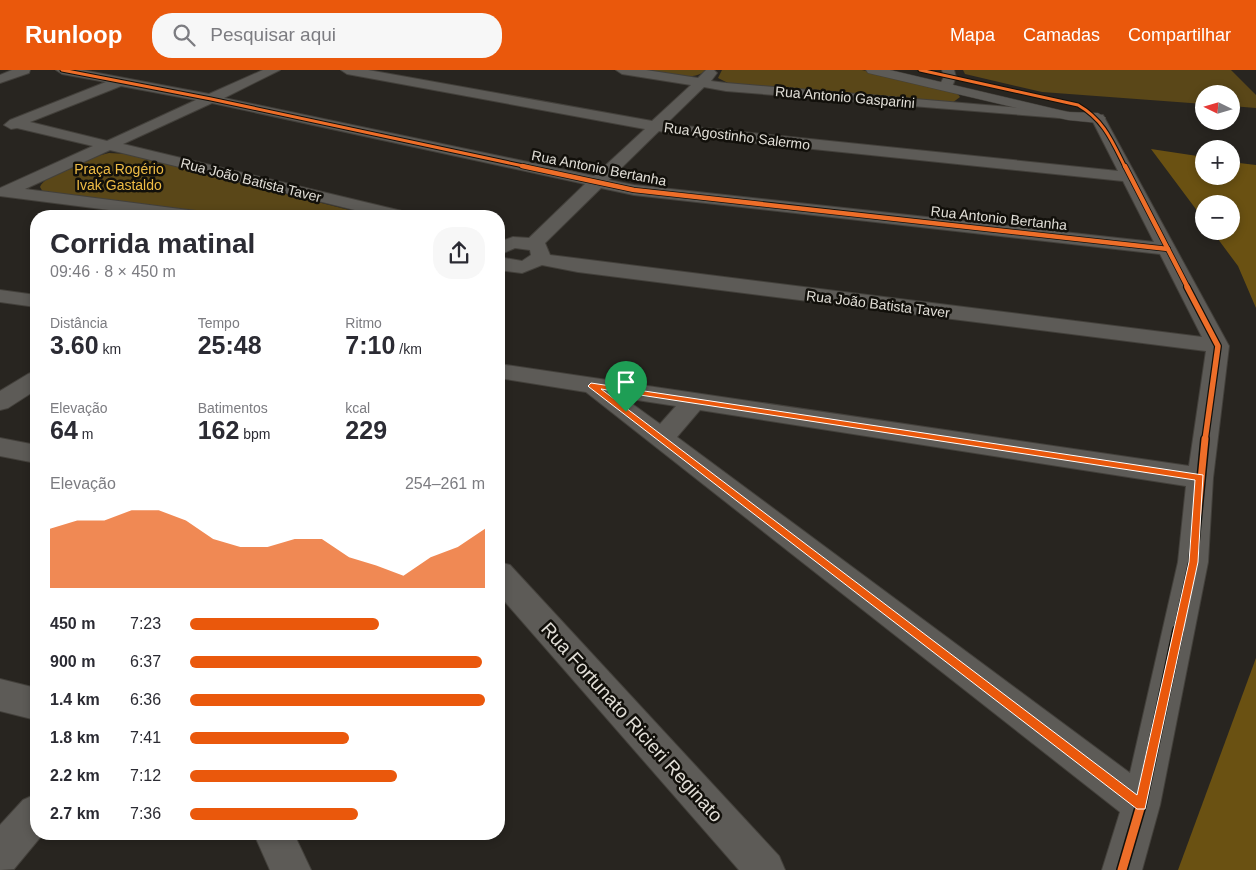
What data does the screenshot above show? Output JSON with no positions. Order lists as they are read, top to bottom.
{
  "streets": {
    "street": [
      "Rua Antonio Gasparini",
      "Rua Agostinho Salermo",
      "Rua Antonio Bertanha",
      "Rua João Batista Taver",
      "Rua Fortunato Ricieri Reginato"
    ]
  },
  "parks": ["Praça Rogério Ivak Gastaldo"],
  "north": "left",
  "page": {
    "header": "Runloop",
    "search": "Pesquisar aqui",
    "nav": ["Mapa", "Camadas", "Compartilhar"],
    "map_buttons": ["+", "−"],
    "heading": ["Corrida matinal", "09:46 · 8 × 450 m"],
    "stats": [
      ["Distância", "3.60 km"],
      ["Tempo", "25:48"],
      ["Ritmo", "7:10 /km"],
      ["Elevação", "64 m"],
      ["Batimentos", "162 bpm"],
      ["kcal", "229"]
    ],
    "chart": ["Elevação", "254–261 m"],
    "list": [
      {
        "name": "450 m",
        "note": "7:23"
      },
      {
        "name": "900 m",
        "note": "6:37"
      },
      {
        "name": "1.4 km",
        "note": "6:36"
      },
      {
        "name": "1.8 km",
        "note": "7:41"
      },
      {
        "name": "2.2 km",
        "note": "7:12"
      },
      {
        "name": "2.7 km",
        "note": "7:36"
      }
    ]
  }
}
